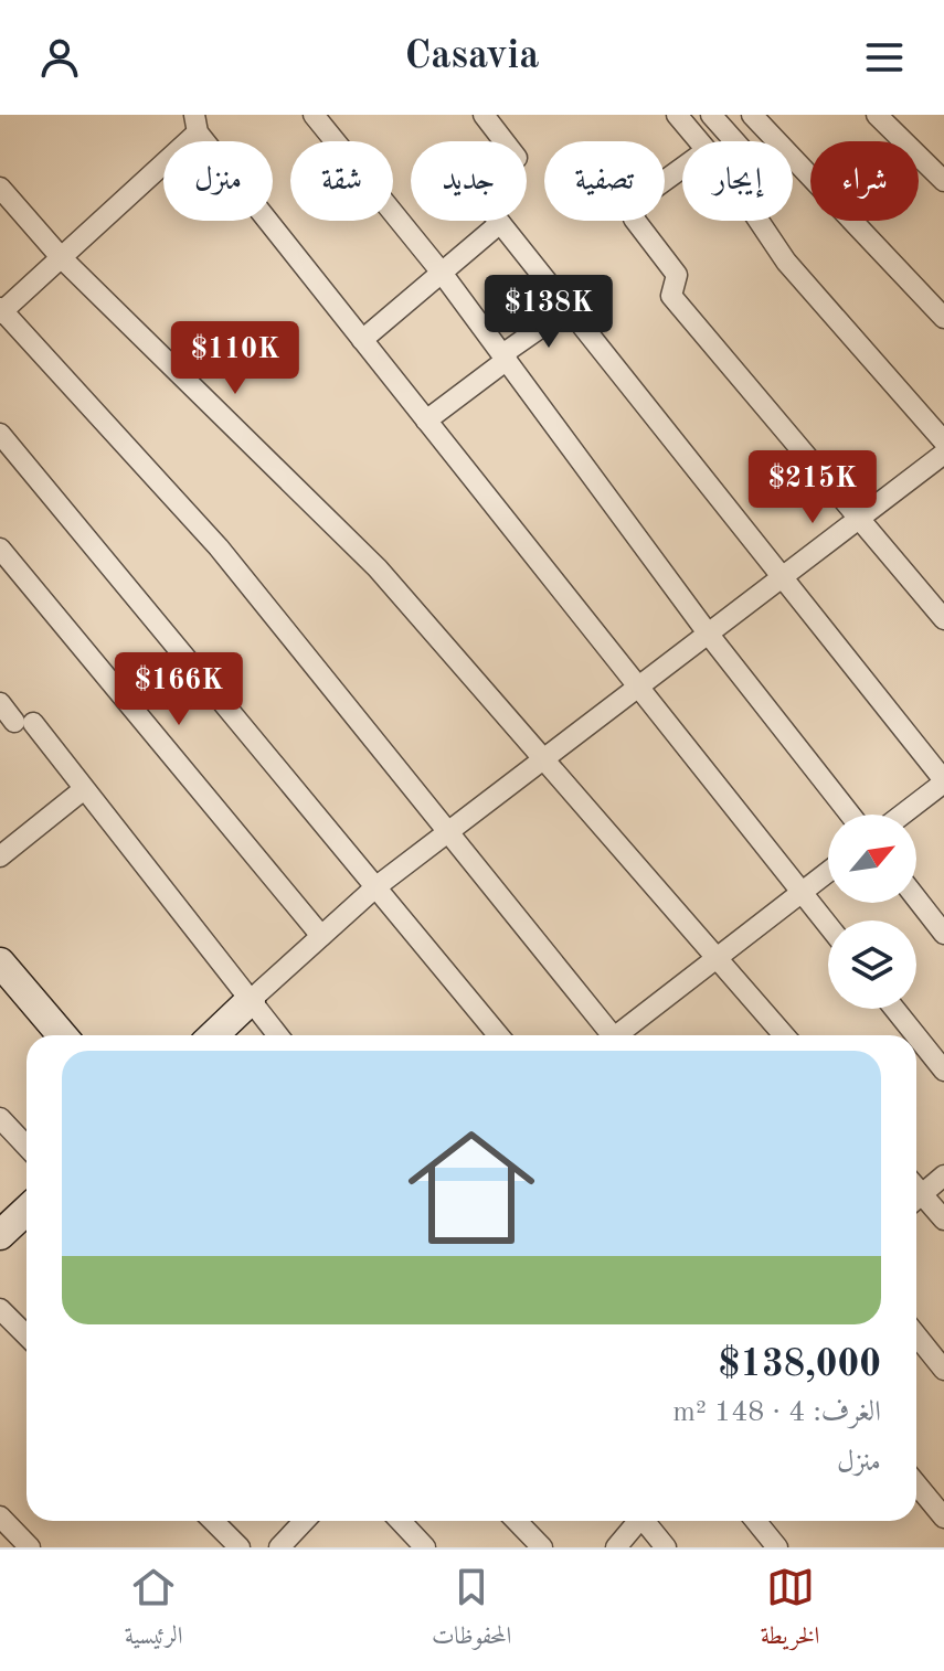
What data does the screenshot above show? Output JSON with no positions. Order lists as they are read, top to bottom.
{
  "north": "top right",
  "page": {
    "header": "Casavia",
    "chip": [
      "شراء",
      "إيجار",
      "تصفية",
      "جديد",
      "شقة",
      "منزل"
    ],
    "price": [
      "$138K",
      "$110K",
      "$215K",
      "$166K"
    ],
    "list": [
      {
        "name": "$138,000",
        "note": "الغرف: 4 · 148 m² · منزل"
      }
    ],
    "tabs": ["الخريطة", "المحفوظات", "الرئيسية"]
  }
}
